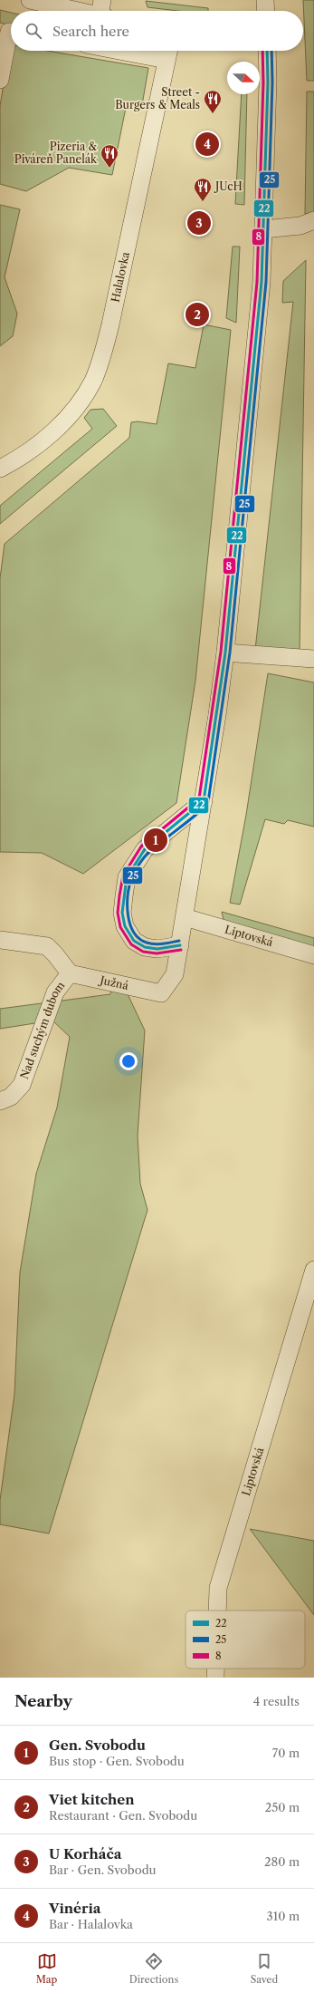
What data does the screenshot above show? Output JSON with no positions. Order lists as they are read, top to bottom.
{
  "streets": {
    "street": [
      "Halalovka",
      "Liptovská",
      "Južná",
      "Nad suchým dubom"
    ]
  },
  "crossings": [
    ["Liptovská", "Južná"],
    ["Južná", "Nad suchým dubom"]
  ],
  "places": {
    "restaurant": ["Street - Burgers & Meals", "Pizeria & Piváreň Panelák", "JUcH"]
  },
  "lines": ["transit line 22", "transit line 25", "transit line 8"],
  "legend": ["22", "25", "8"],
  "north": "right",
  "page": {
    "search": "Search here",
    "pins": [
      "4",
      "3",
      "2",
      "1"
    ],
    "heading": ["Nearby", "4 results"],
    "list": [
      {
        "mark": "1",
        "name": "Gen. Svobodu",
        "note": "Bus stop · Gen. Svobodu",
        "value": "70 m"
      },
      {
        "mark": "2",
        "name": "Viet kitchen",
        "note": "Restaurant · Gen. Svobodu",
        "value": "250 m"
      },
      {
        "mark": "3",
        "name": "U Korháča",
        "note": "Bar · Gen. Svobodu",
        "value": "280 m"
      },
      {
        "mark": "4",
        "name": "Vinéria",
        "note": "Bar · Halalovka",
        "value": "310 m"
      }
    ],
    "nav": ["Map", "Directions", "Saved"]
  }
}
